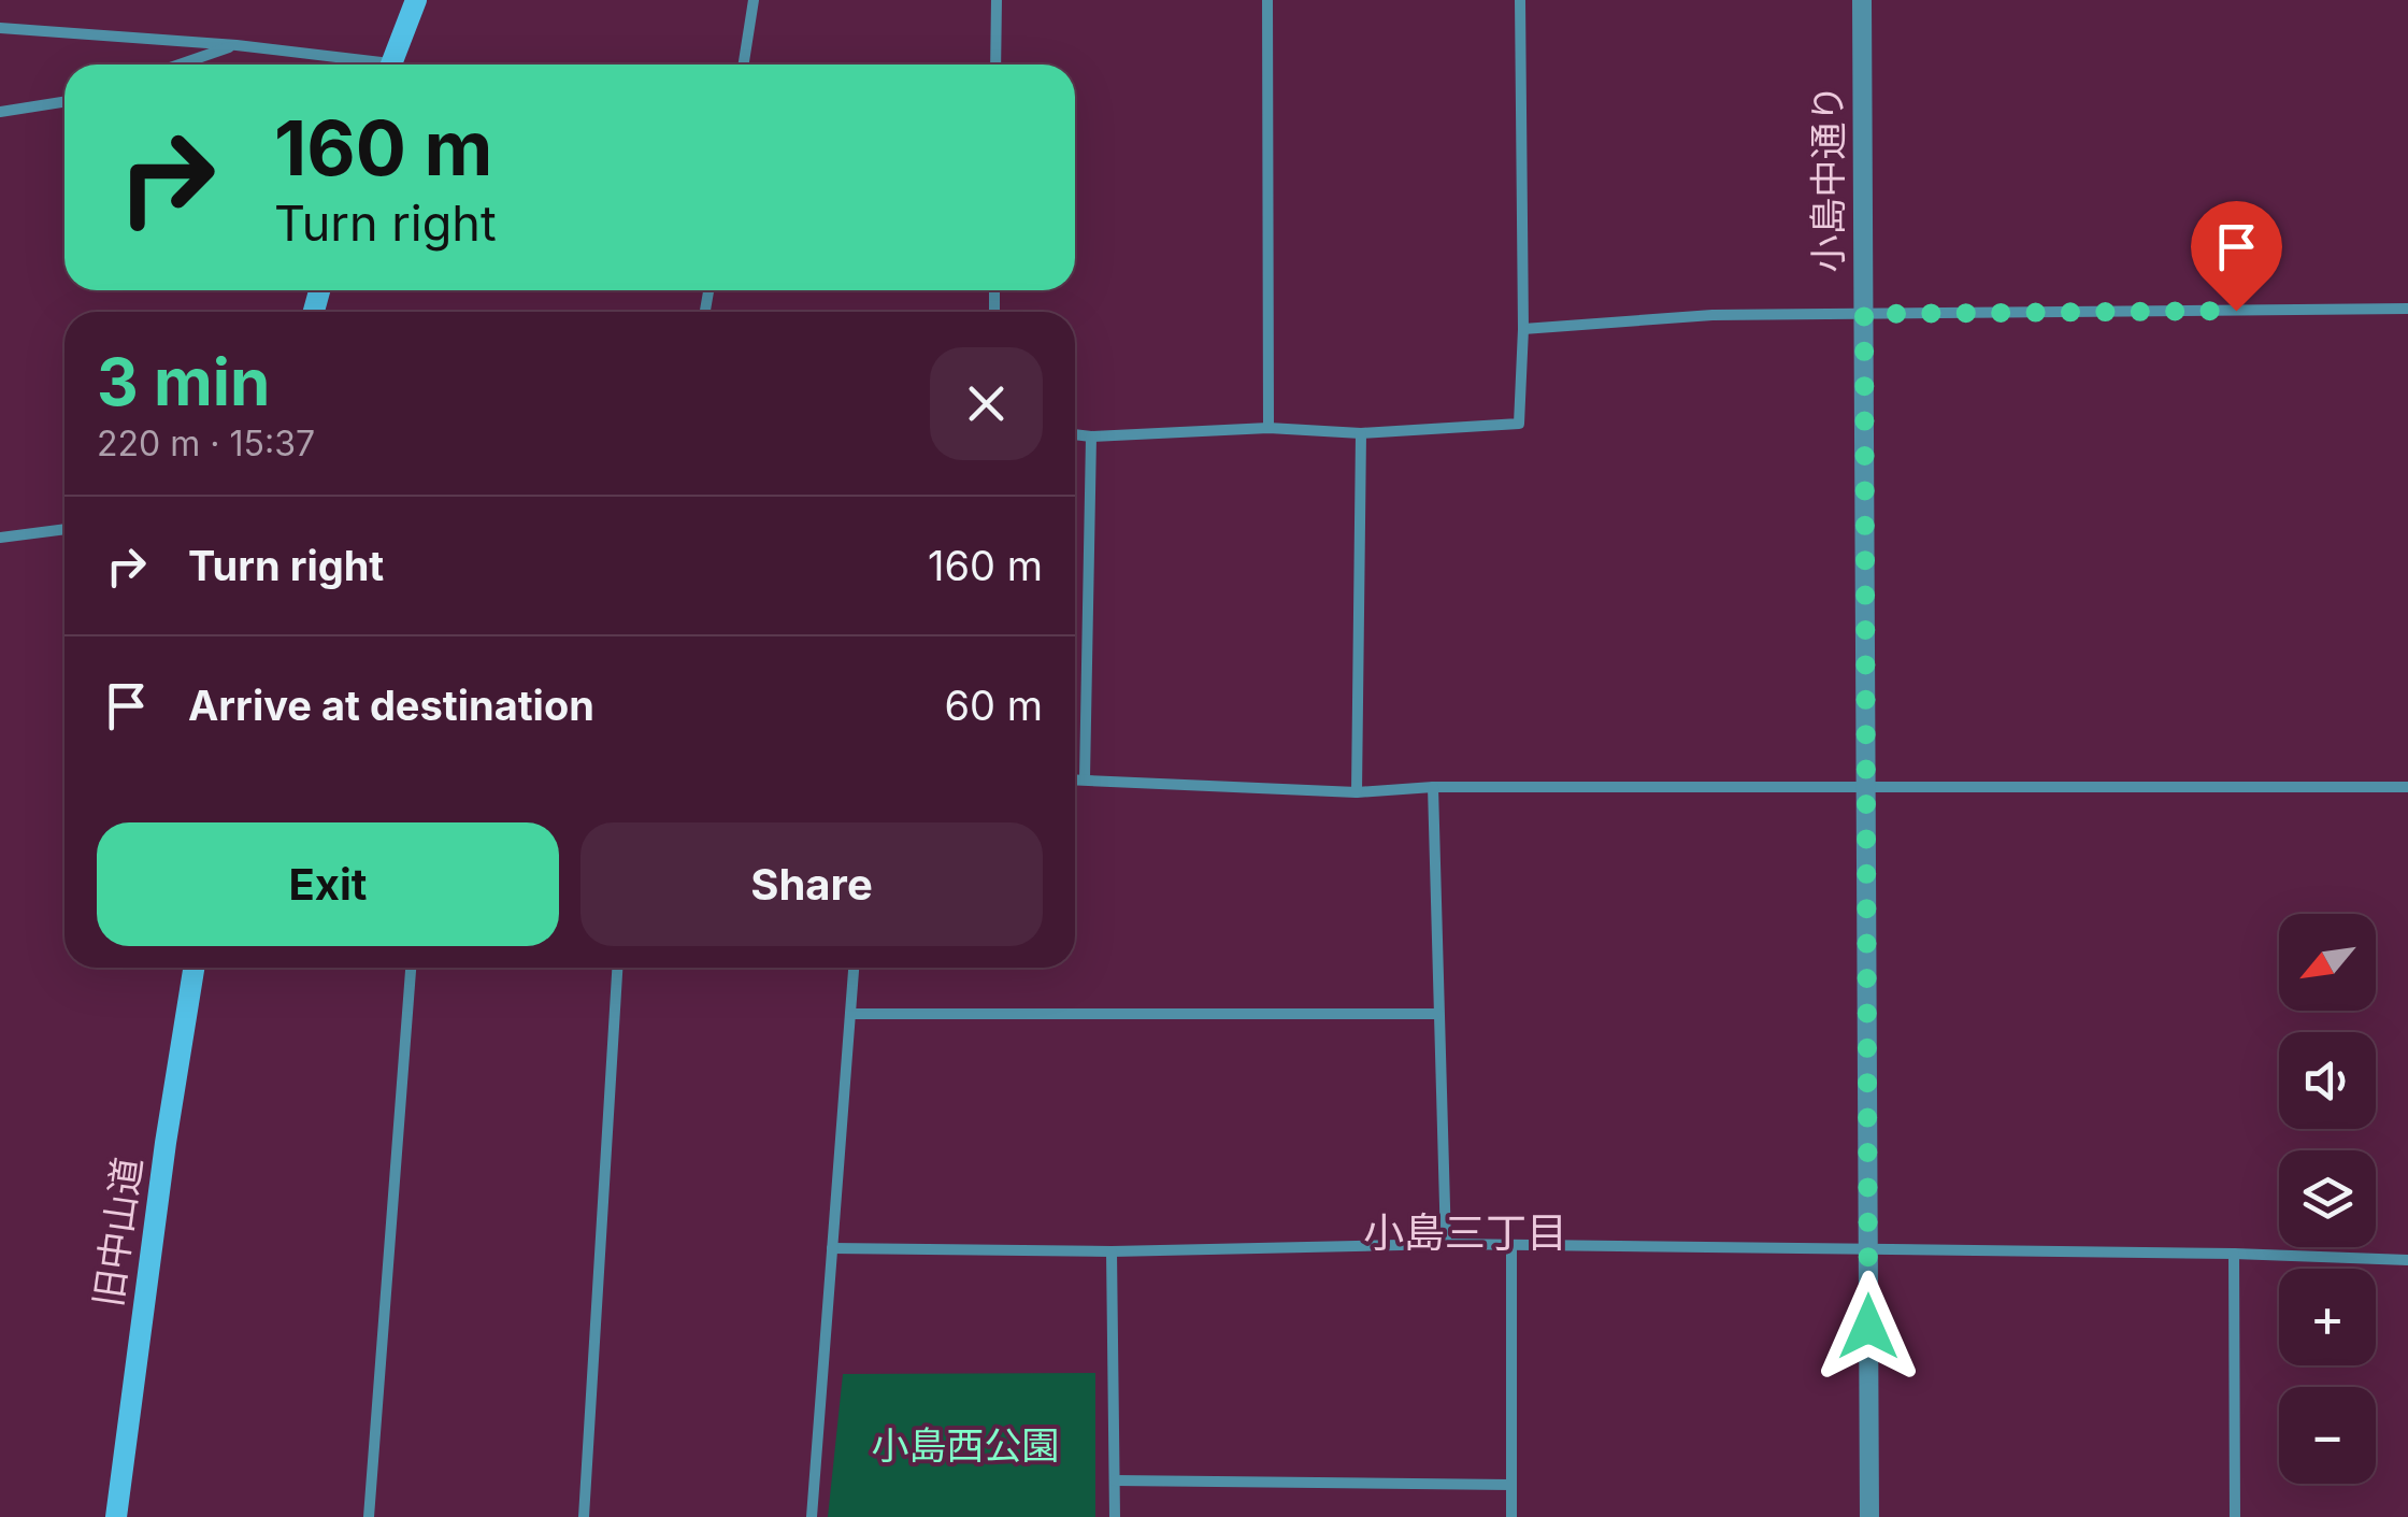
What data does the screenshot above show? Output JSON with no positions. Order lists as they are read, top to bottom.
{
  "streets": {
    "main road": ["旧中山道"],
    "street": ["小島中通り"]
  },
  "districts": ["小島三丁目"],
  "parks": ["小島西公園"],
  "north": "bottom left",
  "page": {
    "turn": ["160 m", "Turn right"],
    "heading": ["3 min", "220 m · 15:37"],
    "list": [
      {
        "name": "Turn right",
        "value": "160 m"
      },
      {
        "name": "Arrive at destination",
        "value": "60 m"
      }
    ],
    "buttons": ["Exit", "Share"],
    "map_buttons": ["+", "−"]
  }
}
